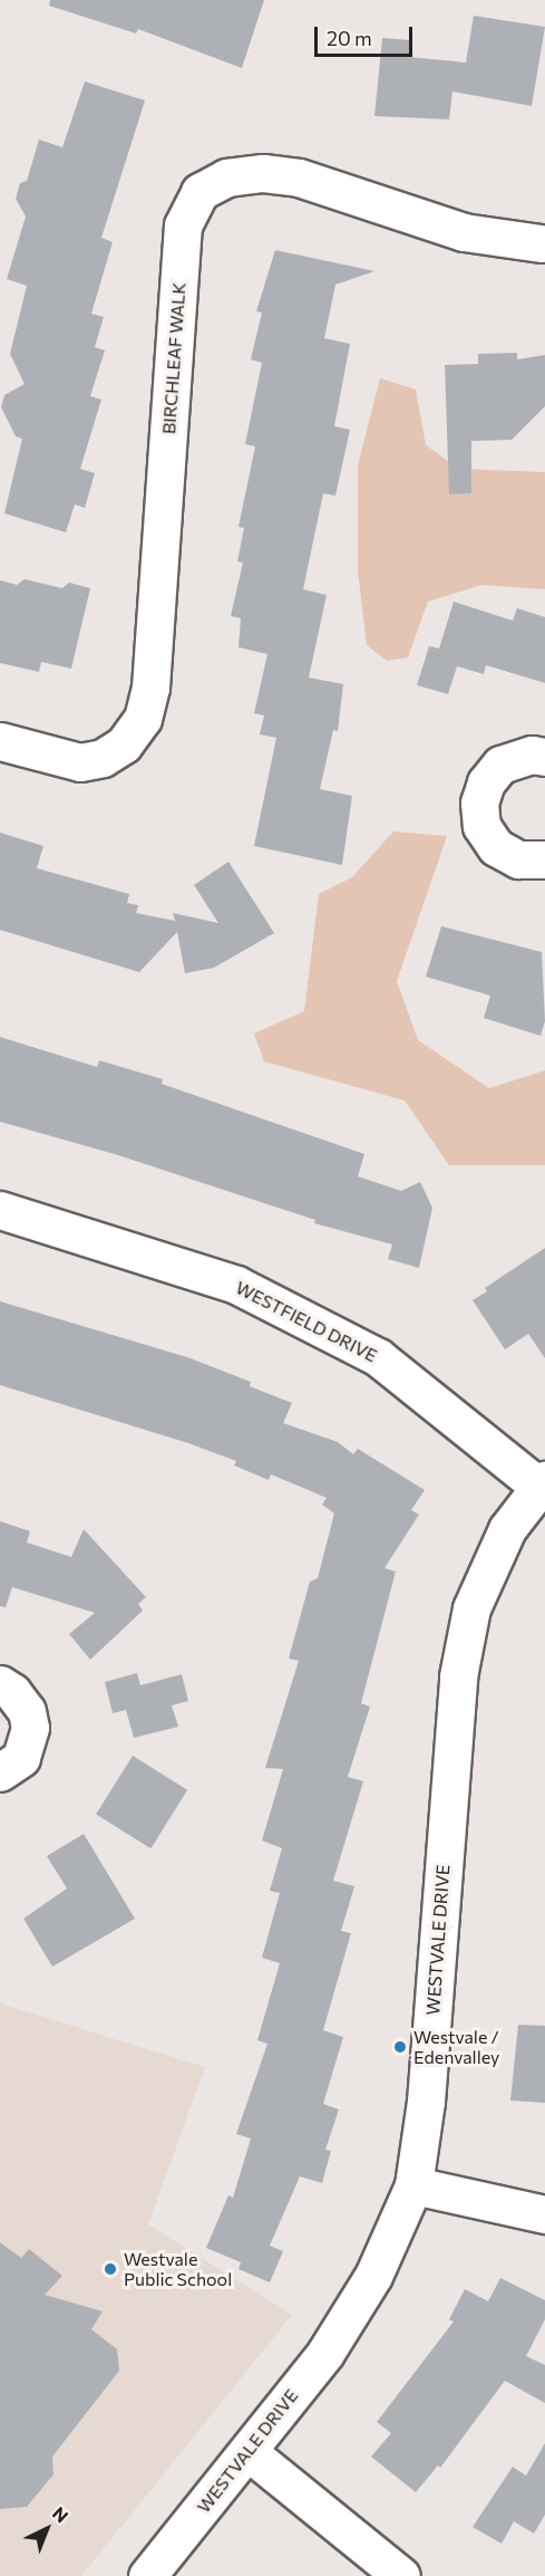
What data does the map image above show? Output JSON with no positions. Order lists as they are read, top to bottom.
{
  "streets": {
    "street": ["BIRCHLEAF WALK", "WESTFIELD DRIVE", "WESTVALE DRIVE"]
  },
  "crossings": [
    ["WESTFIELD DRIVE", "WESTVALE DRIVE"]
  ],
  "places": ["Westvale / Edenvalley", "Westvale Public School"],
  "scale_bar": "20 m",
  "north": "top right"
}
